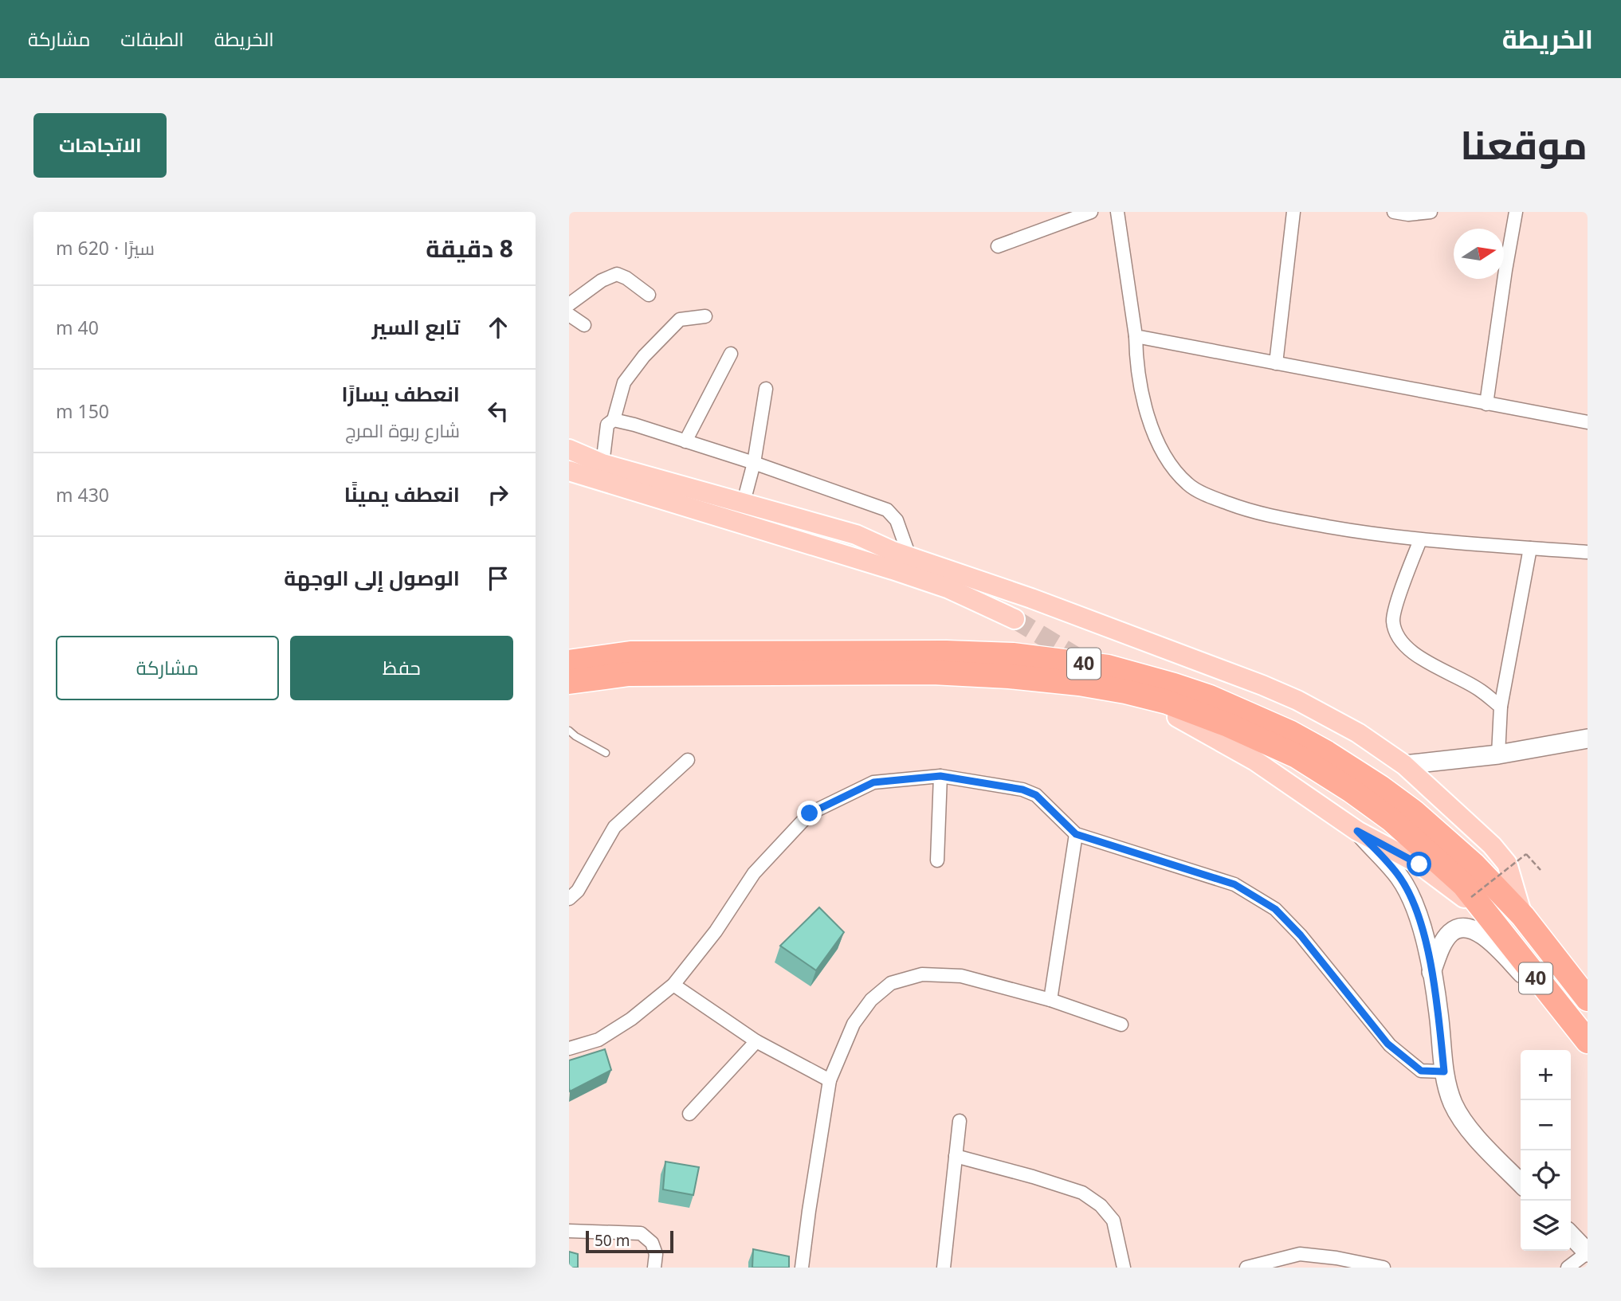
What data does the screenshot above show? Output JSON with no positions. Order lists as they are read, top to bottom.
{
  "streets": {
    "highway": ["40"]
  },
  "scale_bar": "50 m",
  "north": "right",
  "page": {
    "header": "الخريطة",
    "nav": ["الخريطة", "الطبقات", "مشاركة"],
    "title": "موقعنا",
    "buttons": [
      "الاتجاهات",
      ["حفظ", "مشاركة"]
    ],
    "heading": ["8 دقيقة", "سيرًا · 620 m"],
    "list": [
      ["تابع السير", "40 m"],
      ["انعطف يسارًا", "شارع ربوة المرج", "150 m"],
      ["انعطف يمينًا", "430 m"],
      "الوصول إلى الوجهة"
    ],
    "map_buttons": ["+", "−"],
    "scale": "50 m"
  }
}
